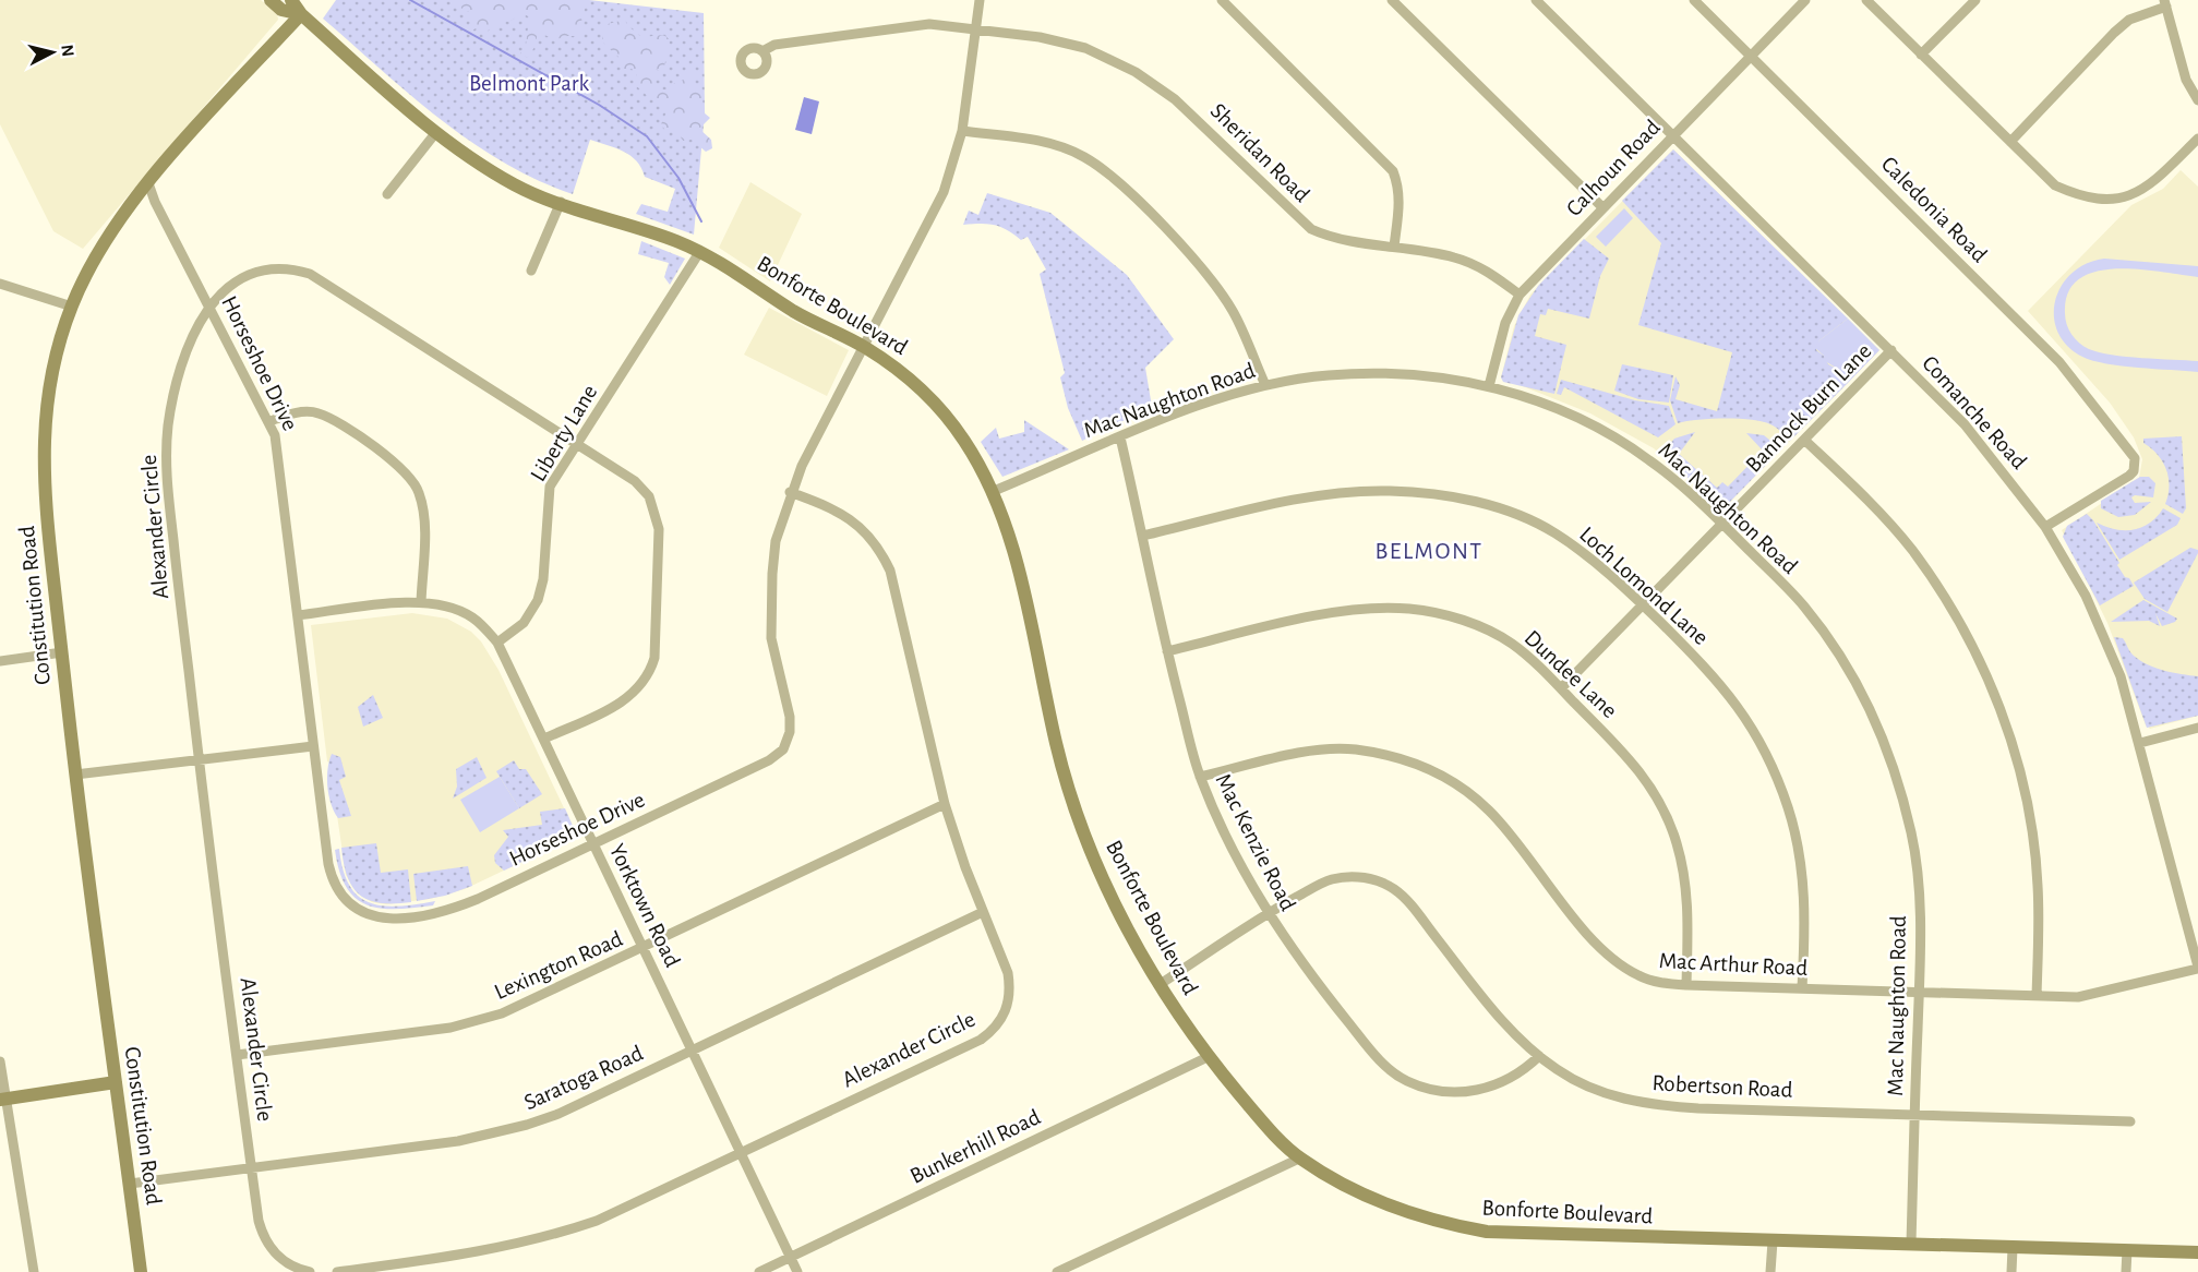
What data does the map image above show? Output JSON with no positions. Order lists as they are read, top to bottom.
{
  "streets": {
    "main road": ["Bonforte Boulevard", "Constitution Road"],
    "street": [
      "Sheridan Road",
      "Calhoun Road",
      "Caledonia Road",
      "Horseshoe Drive",
      "Mac Naughton Road",
      "Bannock Burn Lane",
      "Comanche Road",
      "Liberty Lane",
      "Alexander Circle",
      "Loch Lomond Lane",
      "Dundee Lane",
      "Mac Kenzie Road",
      "Yorktown Road",
      "Mac Arthur Road",
      "Lexington Road",
      "Saratoga Road",
      "Robertson Road",
      "Bunkerhill Road"
    ]
  },
  "crossings": [
    ["Sheridan Road", "Calhoun Road"],
    ["Sheridan Road", "Horseshoe Drive"],
    ["Calhoun Road", "Caledonia Road"],
    ["Calhoun Road", "Mac Naughton Road"],
    ["Calhoun Road", "Comanche Road"],
    ["Caledonia Road", "Comanche Road"],
    ["Bonforte Boulevard", "Horseshoe Drive"],
    ["Bonforte Boulevard", "Mac Naughton Road"],
    ["Bonforte Boulevard", "Liberty Lane"],
    ["Bonforte Boulevard", "Constitution Road"],
    ["Bonforte Boulevard", "Robertson Road"],
    ["Bonforte Boulevard", "Bunkerhill Road"],
    ["Horseshoe Drive", "Alexander Circle"],
    ["Horseshoe Drive", "Constitution Road"],
    ["Horseshoe Drive", "Yorktown Road"],
    ["Mac Naughton Road", "Bannock Burn Lane"],
    ["Mac Naughton Road", "Mac Kenzie Road"],
    ["Mac Naughton Road", "Mac Arthur Road"],
    ["Mac Naughton Road", "Robertson Road"],
    ["Bannock Burn Lane", "Comanche Road"],
    ["Bannock Burn Lane", "Loch Lomond Lane"],
    ["Bannock Burn Lane", "Dundee Lane"],
    ["Comanche Road", "Mac Arthur Road"],
    ["Liberty Lane", "Alexander Circle"],
    ["Liberty Lane", "Yorktown Road"],
    ["Alexander Circle", "Yorktown Road"],
    ["Alexander Circle", "Lexington Road"],
    ["Alexander Circle", "Saratoga Road"],
    ["Loch Lomond Lane", "Mac Kenzie Road"],
    ["Loch Lomond Lane", "Mac Arthur Road"],
    ["Constitution Road", "Saratoga Road"],
    ["Dundee Lane", "Mac Kenzie Road"],
    ["Dundee Lane", "Mac Arthur Road"],
    ["Mac Kenzie Road", "Mac Arthur Road"],
    ["Mac Kenzie Road", "Robertson Road"],
    ["Yorktown Road", "Lexington Road"],
    ["Yorktown Road", "Saratoga Road"],
    ["Yorktown Road", "Bunkerhill Road"]
  ],
  "districts": ["BELMONT"],
  "parks": ["Belmont Park"],
  "north": "right"
}
